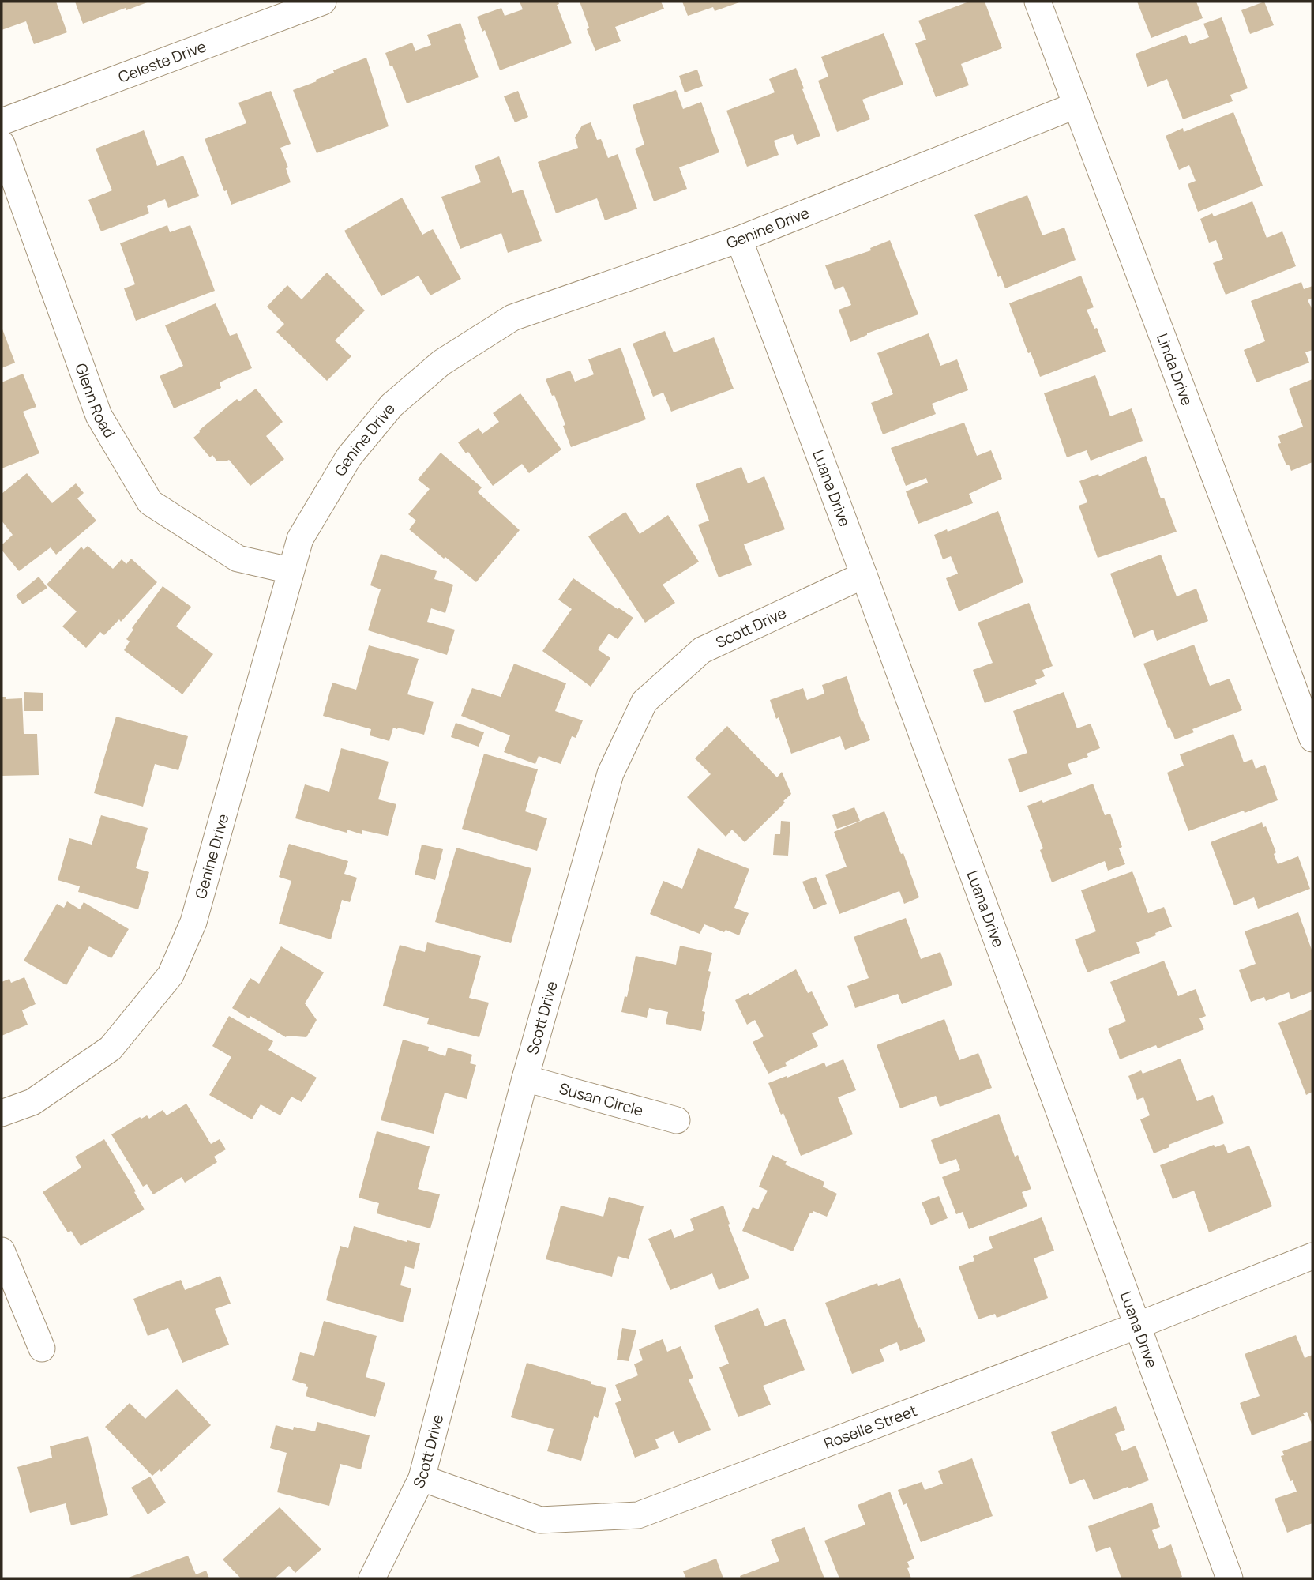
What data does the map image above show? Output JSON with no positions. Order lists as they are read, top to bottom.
{
  "streets": {
    "street": [
      "Celeste Drive",
      "Genine Drive",
      "Linda Drive",
      "Glenn Road",
      "Luana Drive",
      "Scott Drive",
      "Susan Circle",
      "Roselle Street"
    ]
  },
  "crossings": [
    ["Genine Drive", "Linda Drive"],
    ["Genine Drive", "Glenn Road"],
    ["Genine Drive", "Luana Drive"],
    ["Luana Drive", "Scott Drive"],
    ["Luana Drive", "Roselle Street"],
    ["Scott Drive", "Susan Circle"],
    ["Scott Drive", "Roselle Street"]
  ]
}
